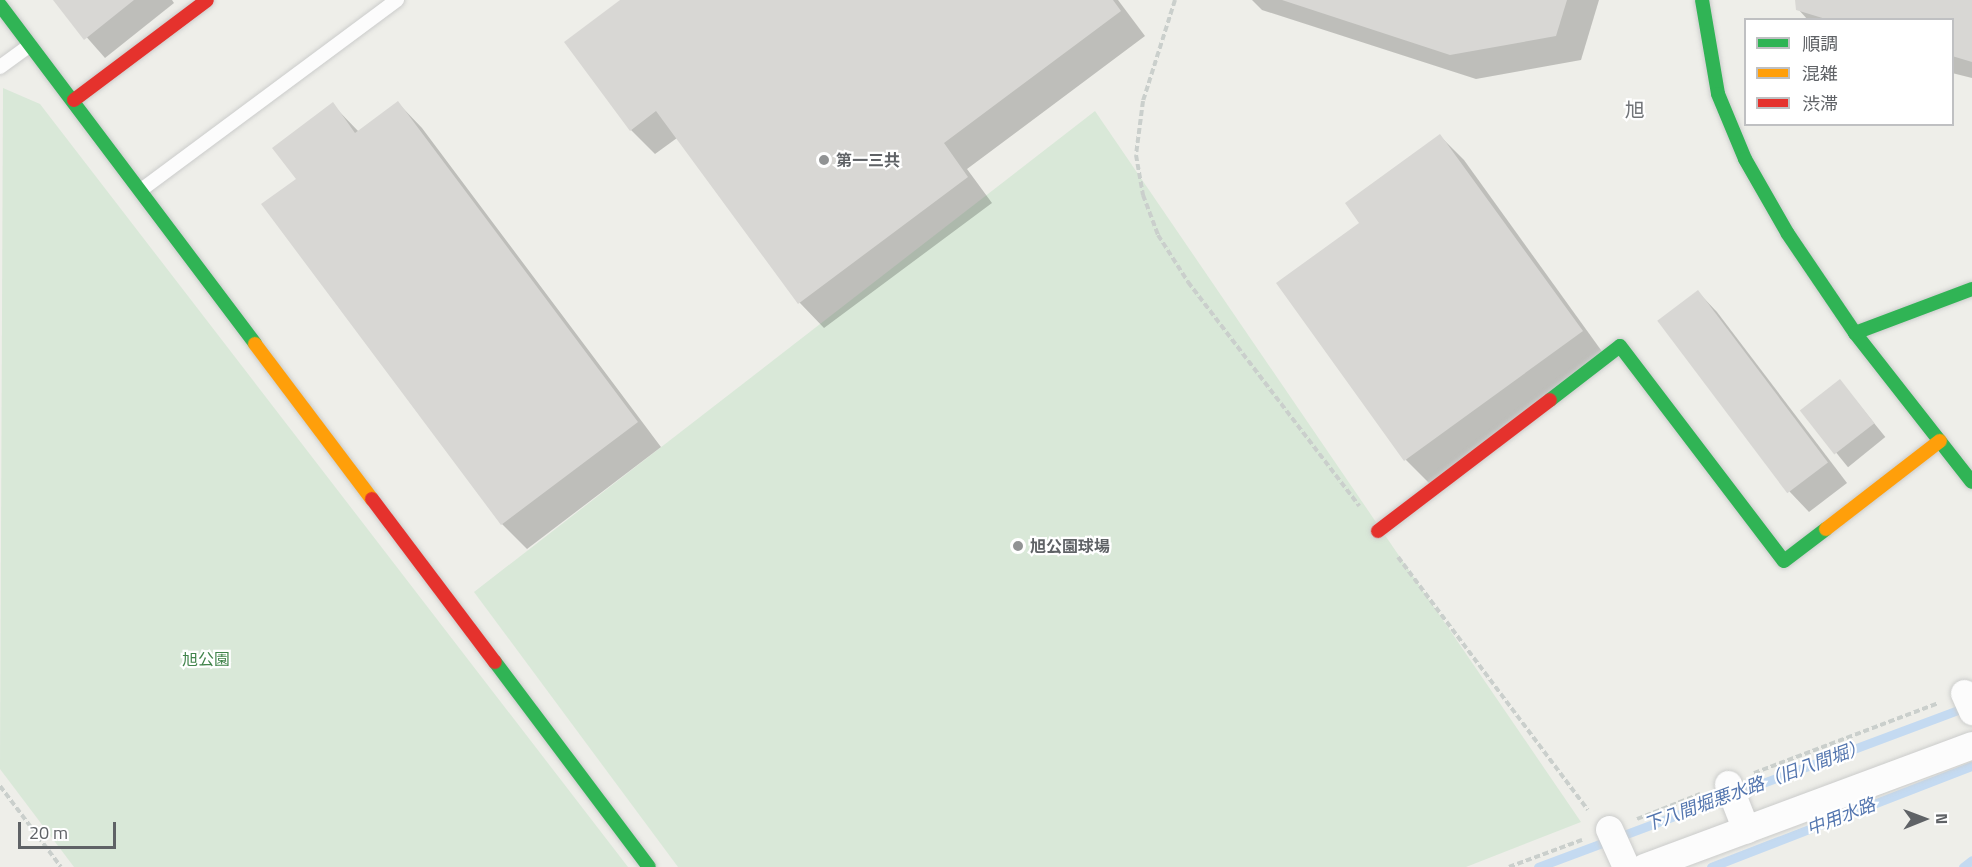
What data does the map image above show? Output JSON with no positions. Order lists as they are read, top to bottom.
{
  "districts": ["旭"],
  "water": ["下八間堀悪水路（旧八間堀）", "中用水路"],
  "parks": ["旭公園"],
  "places": ["第一三共", "旭公園球場"],
  "legend": ["順調", "混雑", "渋滞"],
  "scale_bar": "20 m",
  "north": "right"
}
